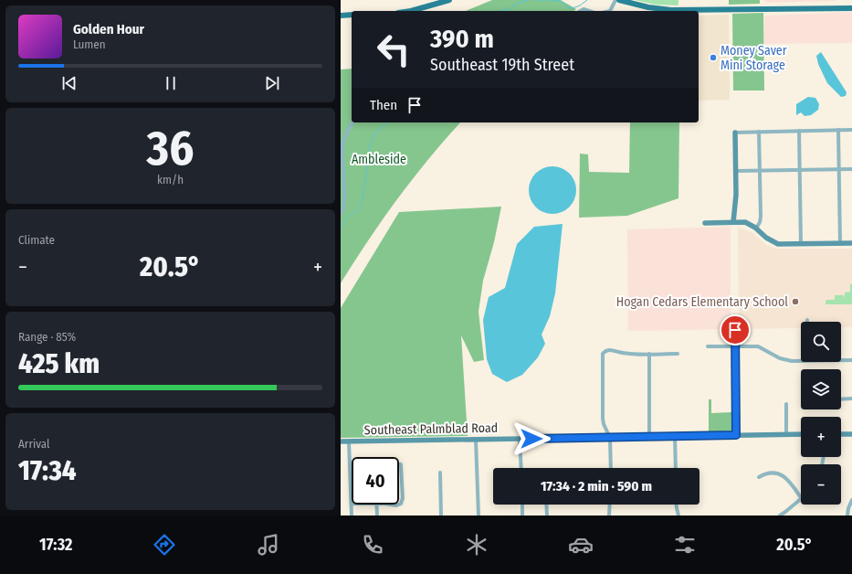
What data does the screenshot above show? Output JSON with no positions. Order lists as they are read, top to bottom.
{
  "streets": {
    "street": ["Southeast Palmblad Road"]
  },
  "parks": ["Ambleside"],
  "places": ["Money Saver Mini Storage", "Hogan Cedars Elementary School"],
  "page": {
    "turn": ["390 m", "Southeast 19th Street"],
    "song": ["Golden Hour", "Lumen"],
    "then": "Then",
    "tile": [
      ["36", "km/h"],
      "Climate",
      ["Range · 85%", "425 km"],
      ["Arrival", "17:34"]
    ],
    "heat": ["−", "20.5°", "+"],
    "map_buttons": ["+", "−"],
    "limit": "40",
    "trip": "17:34 · 2 min · 590 m",
    "tabs": ["17:32", "20.5°"]
  }
}
